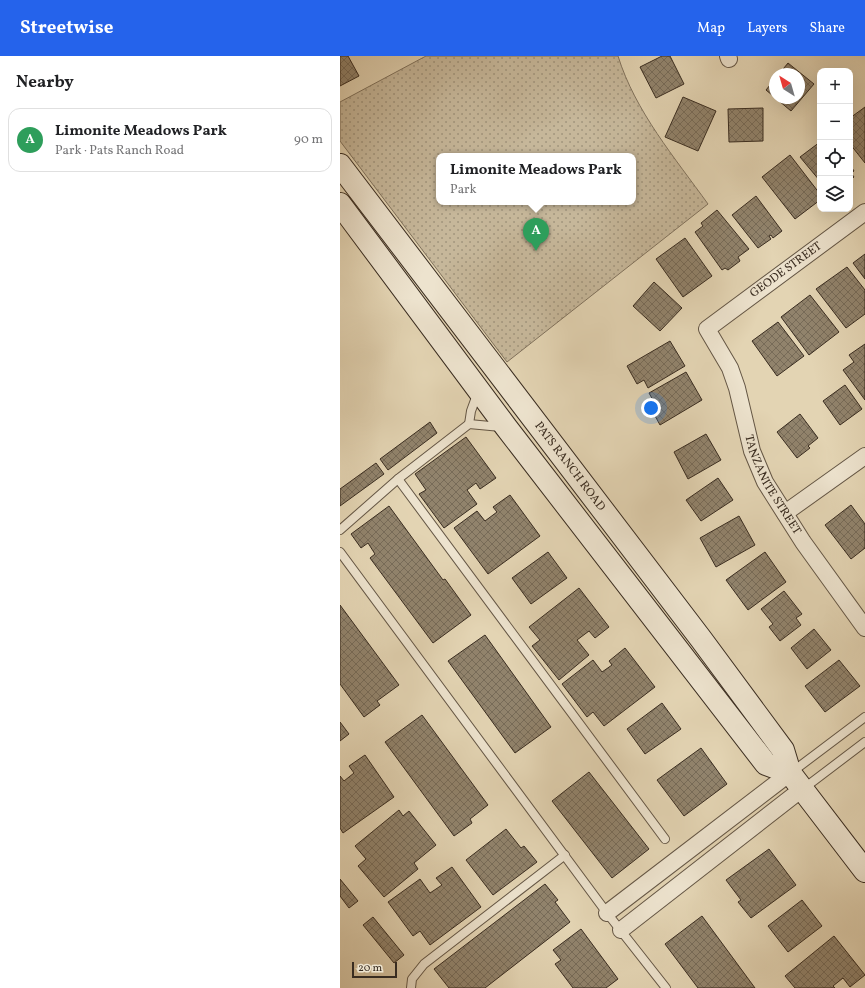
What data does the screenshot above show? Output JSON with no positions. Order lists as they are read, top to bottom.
{
  "streets": {
    "street": ["GEODE STREET", "PATS RANCH ROAD", "TANZANITE STREET"]
  },
  "crossings": [
    ["GEODE STREET", "TANZANITE STREET"]
  ],
  "scale_bar": "20 m",
  "north": "top left",
  "page": {
    "header": "Streetwise",
    "nav": ["Map", "Layers", "Share"],
    "heading": "Nearby",
    "map_buttons": ["+", "−"],
    "list": [
      {
        "mark": "A",
        "name": "Limonite Meadows Park",
        "note": "Park · Pats Ranch Road",
        "value": "90 m"
      }
    ],
    "popup": ["Limonite Meadows Park", "Park"],
    "pins": "A",
    "scale": "20 m"
  }
}
